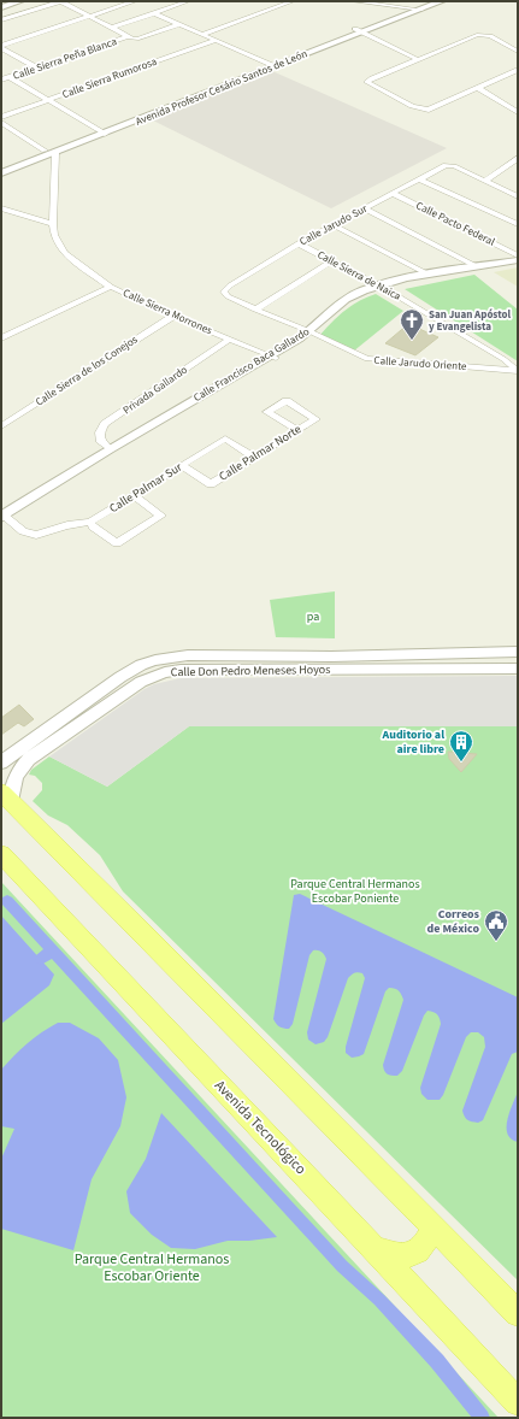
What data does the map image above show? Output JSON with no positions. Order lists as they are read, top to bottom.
{
  "streets": {
    "main road": ["Avenida Tecnológico"],
    "street": [
      "Calle Sierra Peña Blanca",
      "Calle Sierra Rumorosa",
      "Avenida Profesor Cesário Santos de León",
      "Calle Pacto Federal",
      "Calle Jarudo Sur",
      "Calle Sierra de Naica",
      "Calle Sierra Morrones",
      "Calle Jarudo Oriente",
      "Calle Francisco Baca Gallardo",
      "Calle Sierra de los Conejos",
      "Privada Gallardo",
      "Calle Palmar Norte",
      "Calle Palmar Sur",
      "Calle Don Pedro Meneses Hoyos"
    ]
  },
  "crossings": [
    ["Calle Pacto Federal", "Calle Jarudo Sur"],
    ["Calle Jarudo Sur", "Calle Sierra de Naica"],
    ["Calle Jarudo Sur", "Calle Jarudo Oriente"],
    ["Calle Sierra de Naica", "Calle Jarudo Oriente"],
    ["Calle Sierra de Naica", "Calle Francisco Baca Gallardo"],
    ["Calle Sierra Morrones", "Calle Francisco Baca Gallardo"],
    ["Calle Sierra Morrones", "Calle Sierra de los Conejos"],
    ["Calle Sierra Morrones", "Privada Gallardo"],
    ["Calle Jarudo Oriente", "Calle Francisco Baca Gallardo"],
    ["Calle Francisco Baca Gallardo", "Privada Gallardo"],
    ["Calle Francisco Baca Gallardo", "Calle Palmar Sur"],
    ["Calle Palmar Norte", "Calle Palmar Sur"]
  ],
  "parks": ["pa", "Parque Central Hermanos Escobar Poniente", "Parque Central Hermanos Escobar Oriente"],
  "places": {
    "church": ["San Juan Apóstol y Evangelista"],
    "building": ["Auditorio al aire libre"],
    "public building": ["Correos de México"]
  }
}
